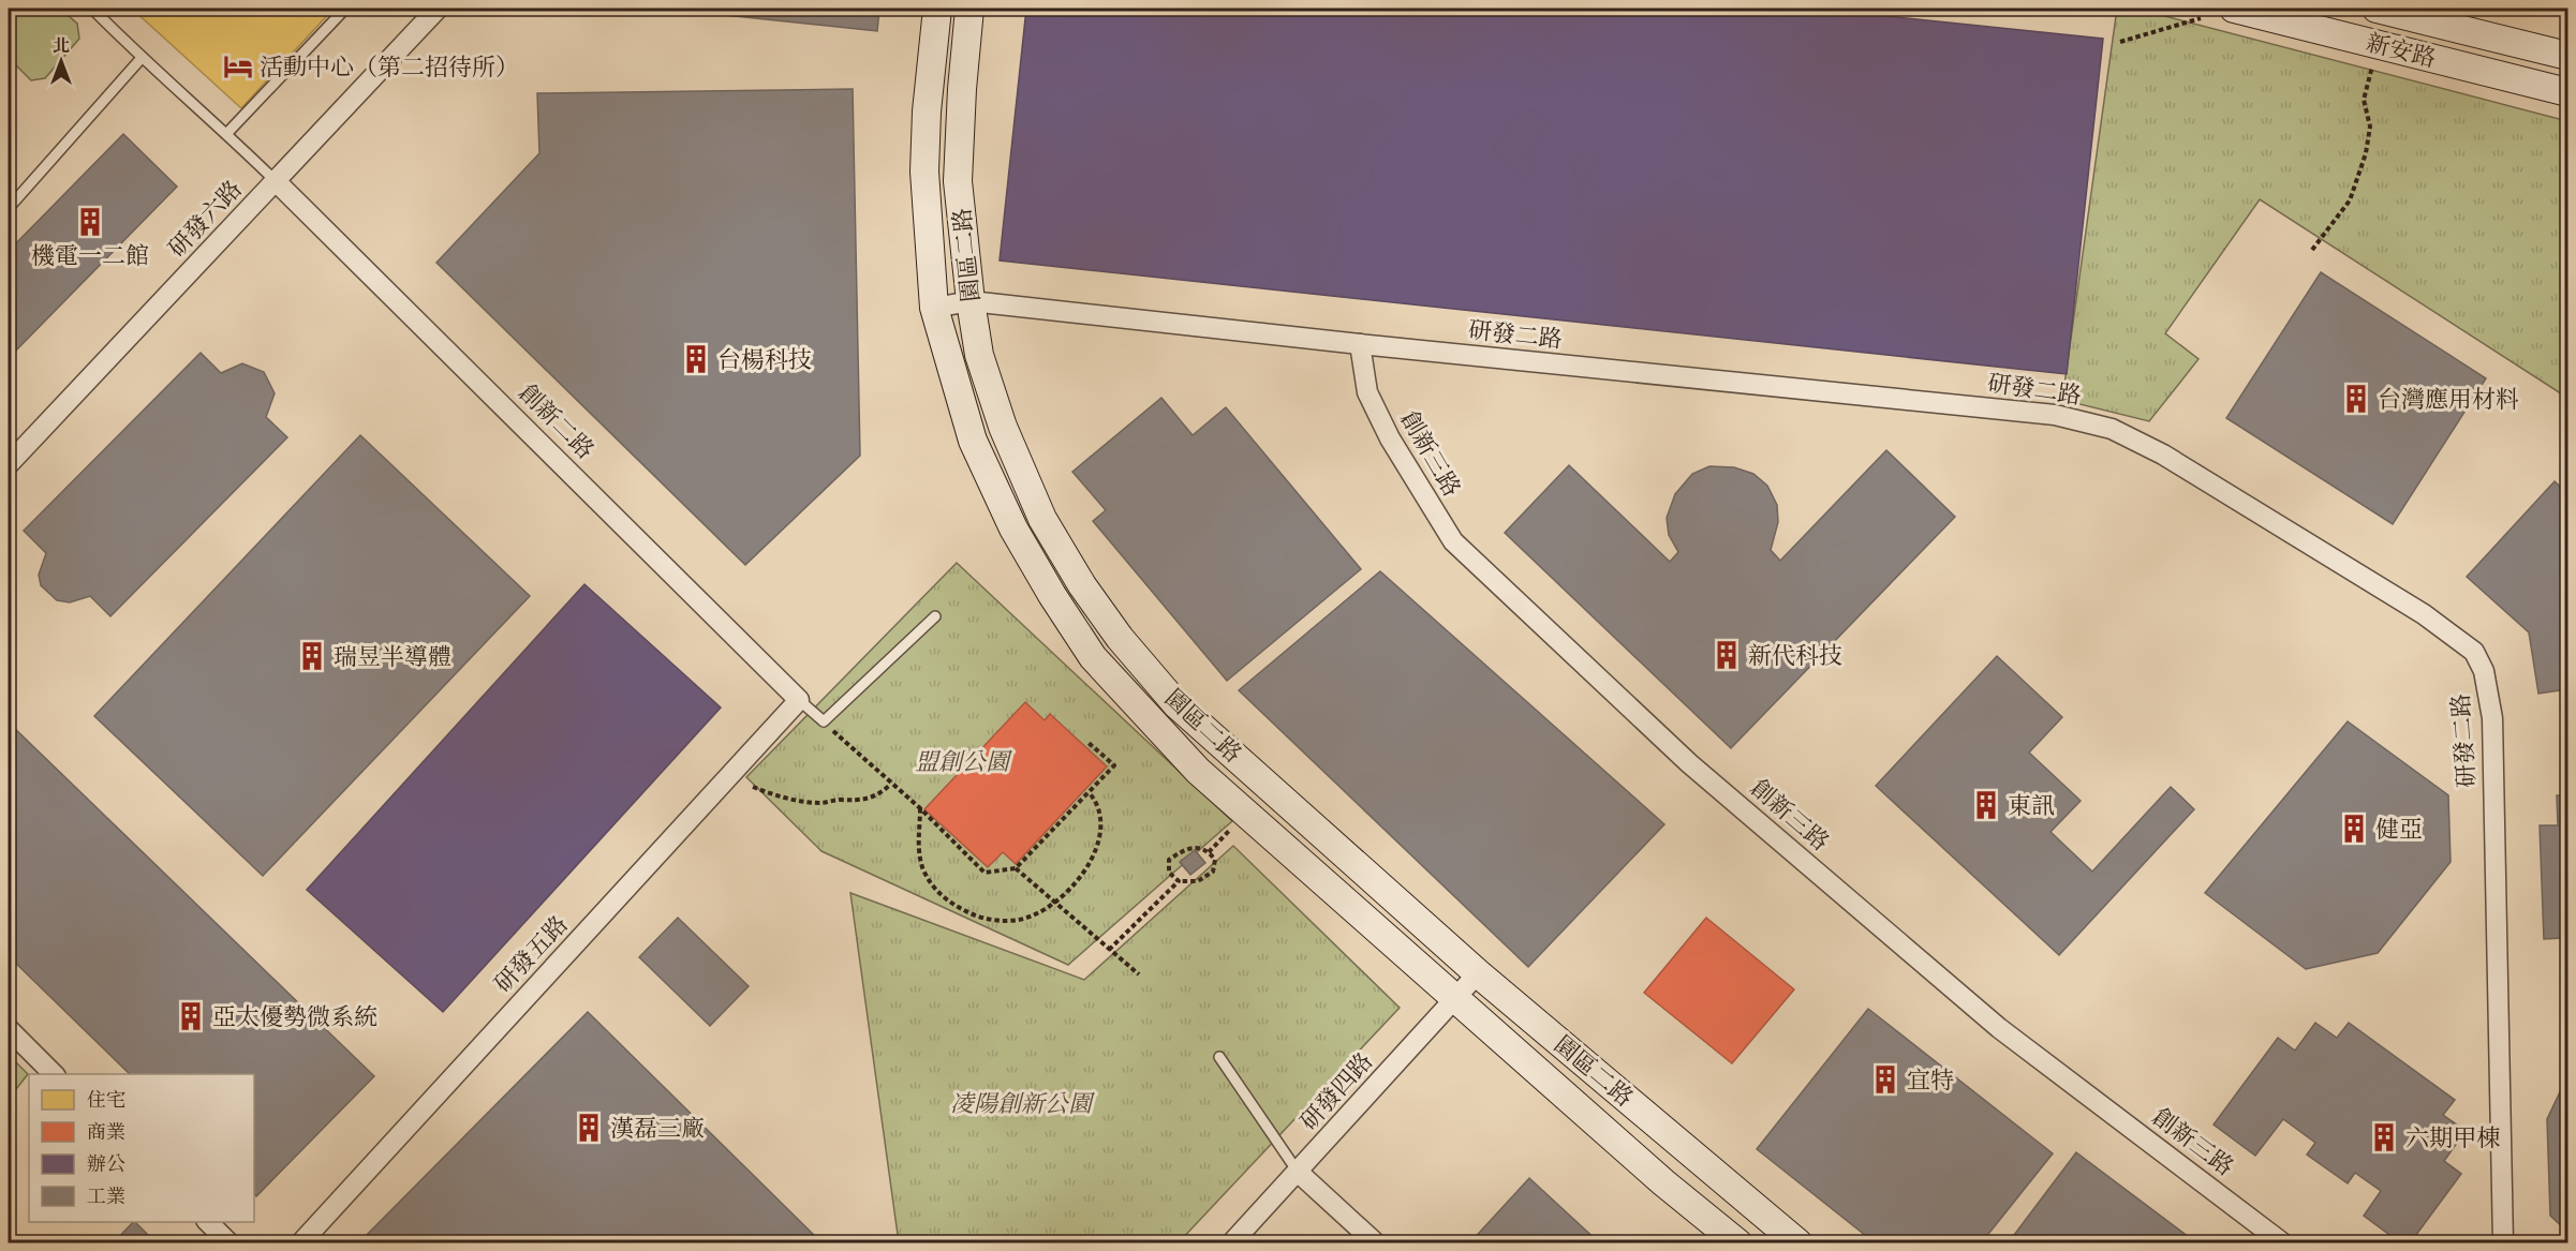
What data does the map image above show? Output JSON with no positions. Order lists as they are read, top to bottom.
{
  "streets": {
    "street": [
      "新安路",
      "研發六路",
      "園區二路",
      "研發二路",
      "創新二路",
      "創新三路",
      "研發五路",
      "研發四路"
    ]
  },
  "crossings": [
    ["研發六路", "創新二路"],
    ["園區二路", "研發二路"],
    ["園區二路", "研發四路"],
    ["研發二路", "創新三路"],
    ["創新二路", "研發五路"]
  ],
  "parks": ["盟創公園", "凌陽創新公園"],
  "places": {
    "hotel": ["活動中心（第二招待所）"],
    "building": [
      "機電一二館",
      "台楊科技",
      "台灣應用材料",
      "新代科技",
      "瑞昱半導體",
      "東訊",
      "健亞",
      "亞太優勢微系統",
      "宜特",
      "漢磊三廠",
      "六期甲棟"
    ]
  },
  "legend": [
    "住宅",
    "商業",
    "辦公",
    "工業"
  ],
  "north": "top"
}
